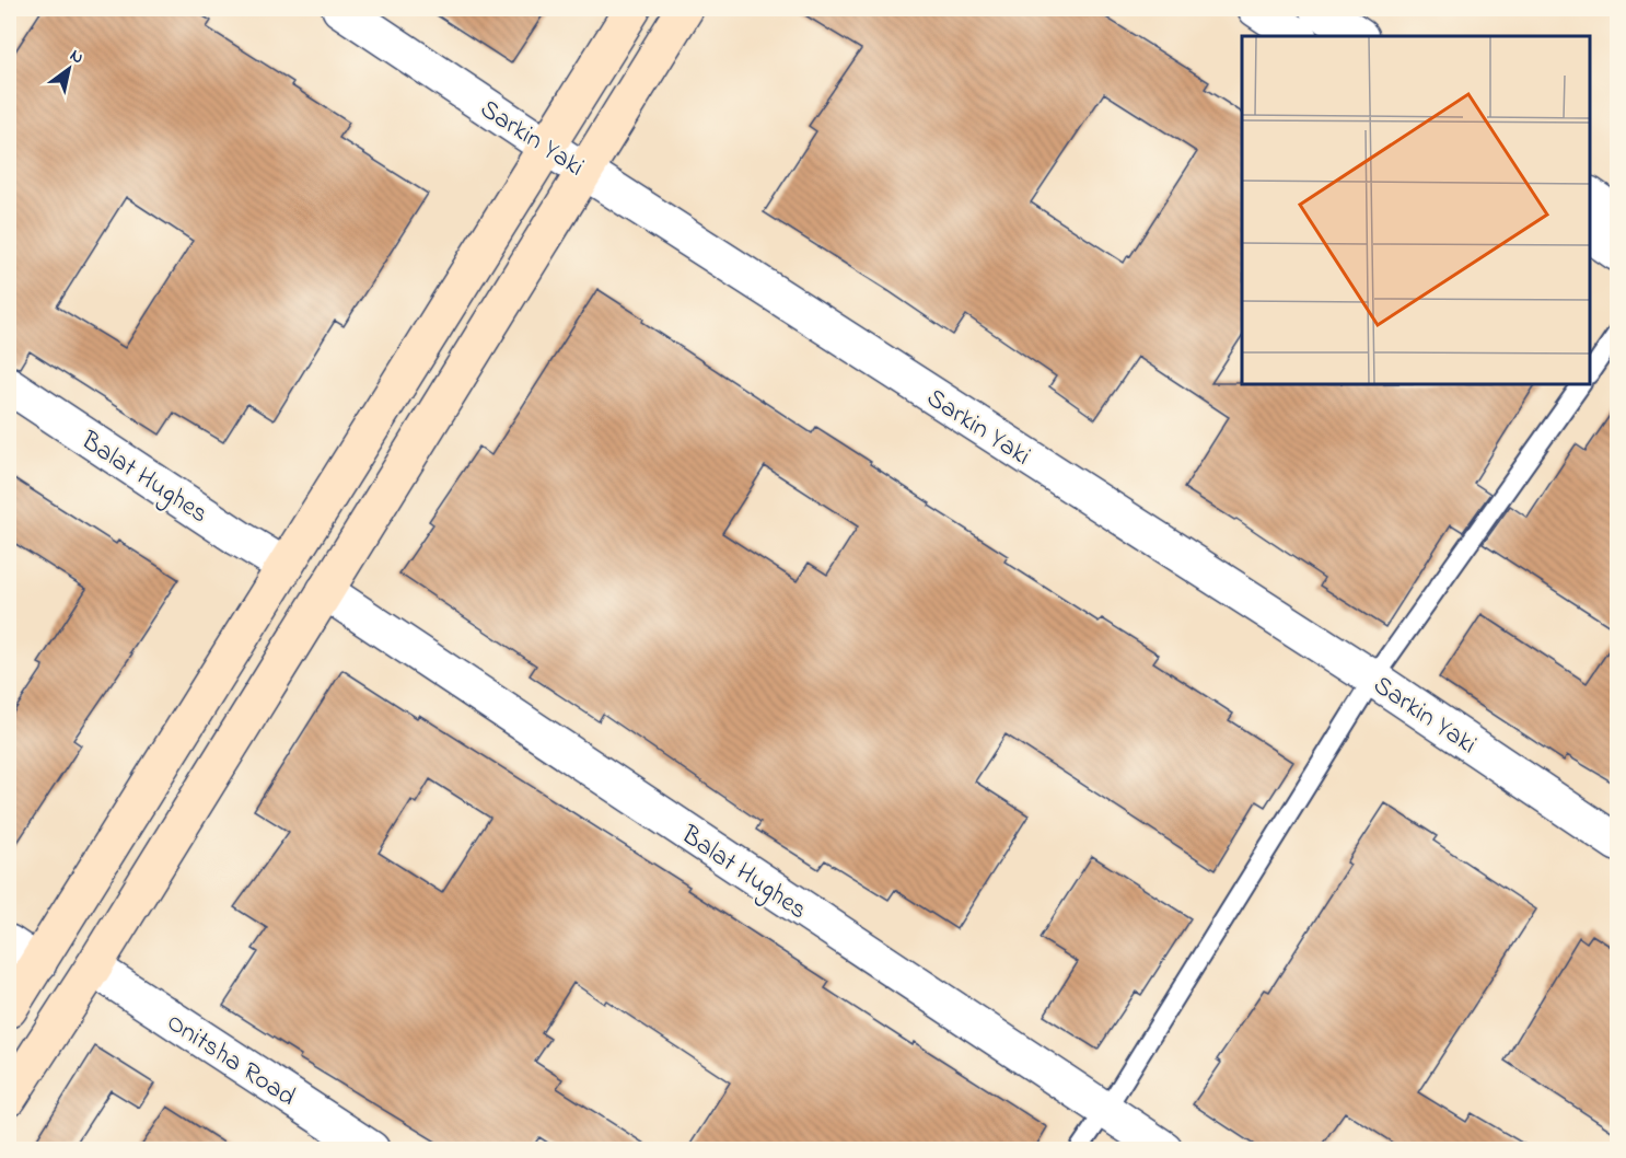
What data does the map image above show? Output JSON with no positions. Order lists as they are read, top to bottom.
{
  "streets": {
    "street": ["Sarkin Yaki", "Balat Hughes", "Onitsha Road"]
  },
  "north": "top right"
}
